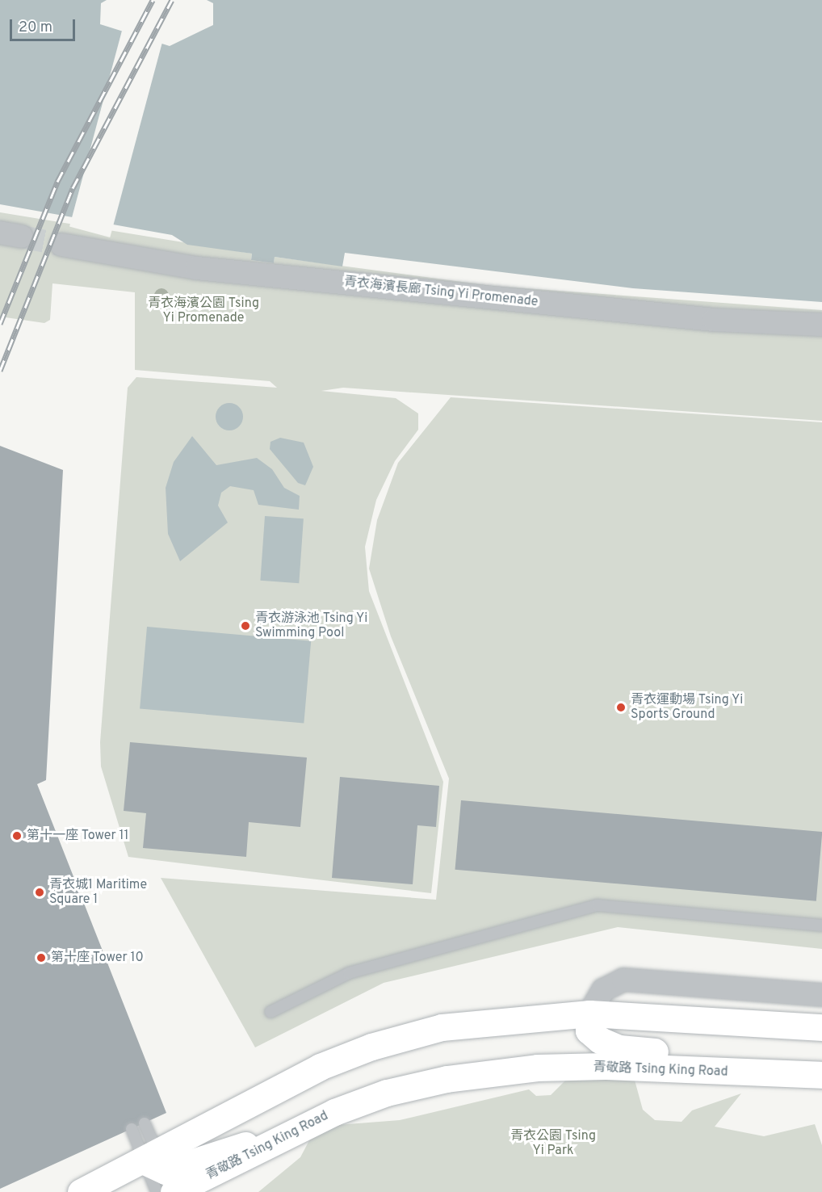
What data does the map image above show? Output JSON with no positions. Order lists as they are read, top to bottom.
{
  "streets": {
    "main road": ["青敬路 Tsing King Road"],
    "street": ["青衣海濱長廊 Tsing Yi Promenade"]
  },
  "parks": ["青衣海濱公園 Tsing Yi Promenade", "青衣公園 Tsing Yi Park"],
  "places": [
    "青衣游泳池 Tsing Yi Swimming Pool",
    "青衣運動場 Tsing Yi Sports Ground",
    "第十一座 Tower 11",
    "青衣城1 Maritime Square 1",
    "第十座 Tower 10"
  ],
  "scale_bar": "20 m"
}
